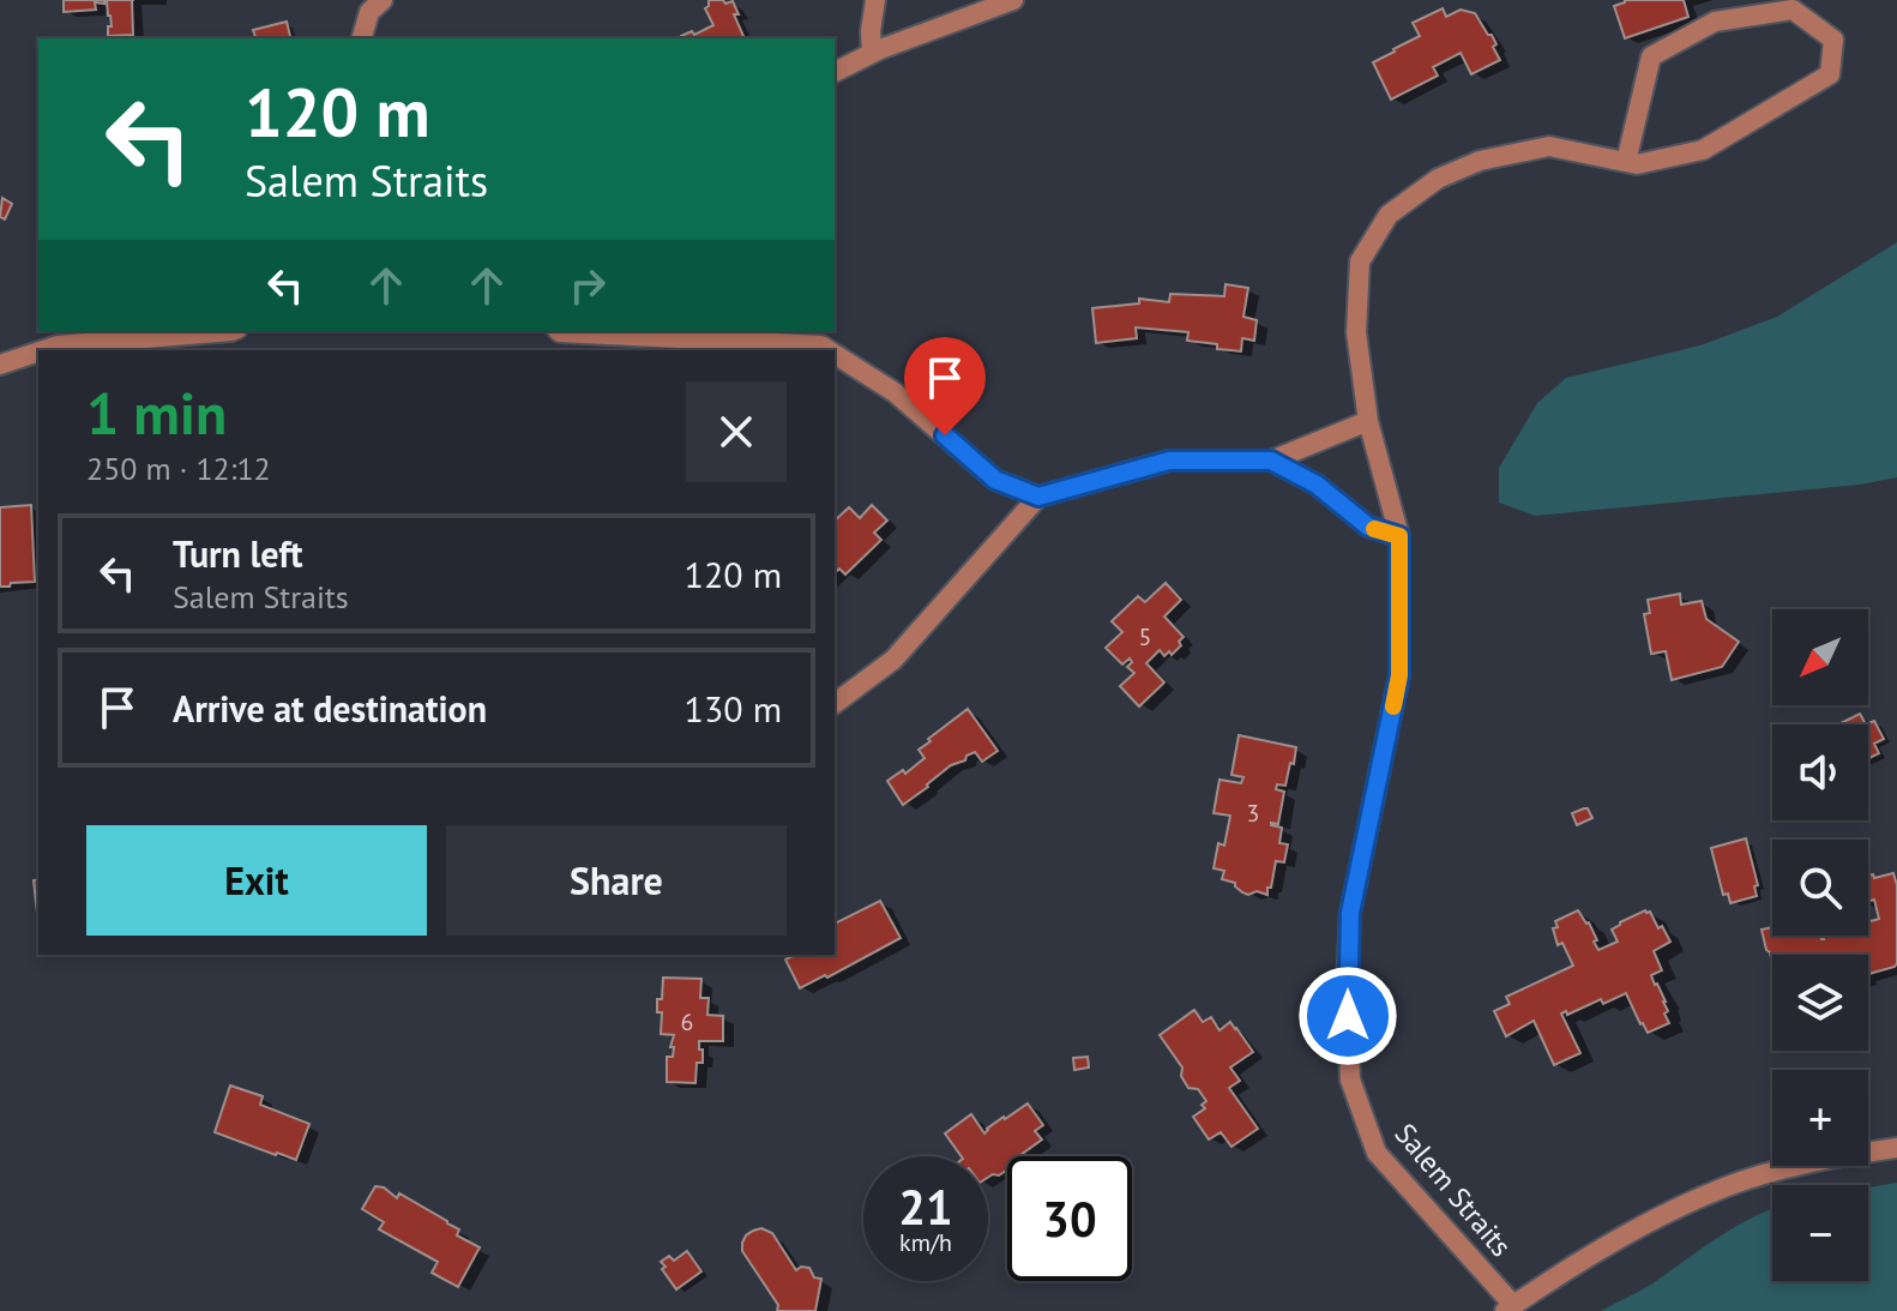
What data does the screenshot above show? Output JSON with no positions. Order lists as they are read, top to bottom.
{
  "streets": {
    "street": ["Salem Straits"]
  },
  "house_numbers": ["5", "3", "6"],
  "north": "bottom left",
  "page": {
    "turn": ["120 m", "Salem Straits"],
    "heading": ["1 min", "250 m · 12:12"],
    "list": [
      {
        "name": "Turn left",
        "note": "Salem Straits",
        "value": "120 m"
      },
      {
        "name": "Arrive at destination",
        "value": "130 m"
      }
    ],
    "map_buttons": ["+", "−"],
    "buttons": ["Exit", "Share"],
    "speed": "21 km/h",
    "limit": "30"
  }
}
